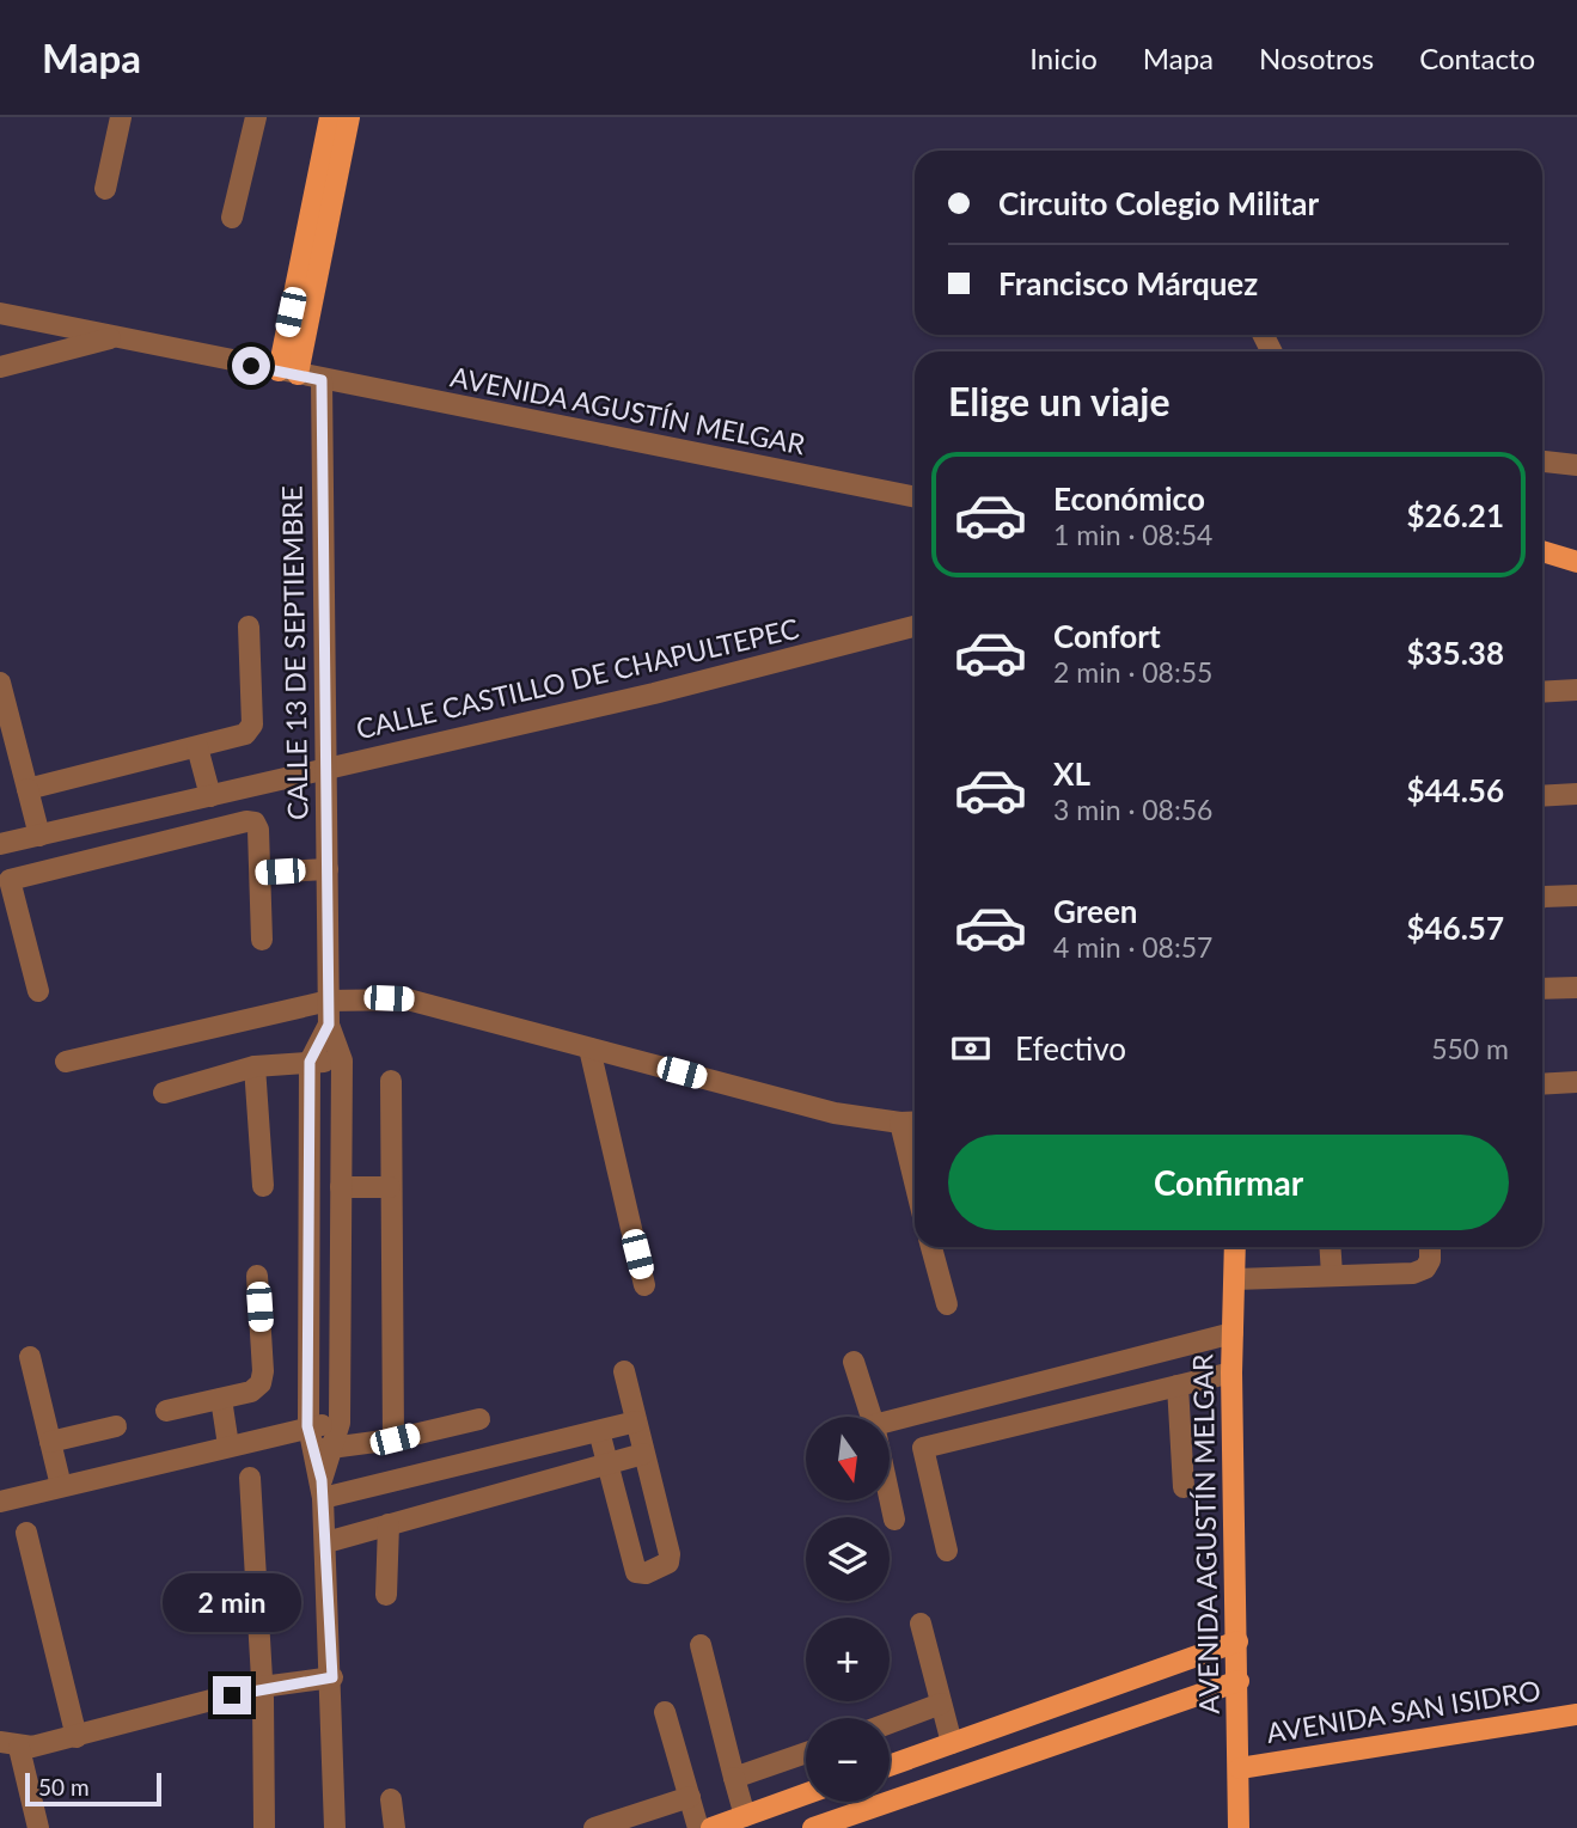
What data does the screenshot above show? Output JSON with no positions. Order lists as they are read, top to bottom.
{
  "streets": {
    "main road": ["AVENIDA AGUSTÍN MELGAR", "AVENIDA SAN ISIDRO"],
    "street": ["CALLE 13 DE SEPTIEMBRE", "CALLE CASTILLO DE CHAPULTEPEC"]
  },
  "crossings": [
    ["AVENIDA AGUSTÍN MELGAR", "CALLE 13 DE SEPTIEMBRE"],
    ["AVENIDA AGUSTÍN MELGAR", "AVENIDA SAN ISIDRO"],
    ["CALLE 13 DE SEPTIEMBRE", "CALLE CASTILLO DE CHAPULTEPEC"]
  ],
  "scale_bar": "50 m",
  "north": "bottom",
  "page": {
    "header": "Mapa",
    "nav": [
      "Inicio",
      "Mapa",
      "Nosotros",
      "Contacto"
    ],
    "banner": ["Circuito Colegio Militar", "Francisco Márquez"],
    "heading": "Elige un viaje",
    "list": [
      {
        "name": "Económico",
        "note": "1 min · 08:54",
        "value": "$26.21"
      },
      {
        "name": "Confort",
        "note": "2 min · 08:55",
        "value": "$35.38"
      },
      {
        "name": "XL",
        "note": "3 min · 08:56",
        "value": "$44.56"
      },
      {
        "name": "Green",
        "note": "4 min · 08:57",
        "value": "$46.57"
      }
    ],
    "pay": ["Efectivo", "550 m"],
    "buttons": "Confirmar",
    "map_buttons": ["+", "−"],
    "bubble": "2 min",
    "scale": "50 m"
  }
}
